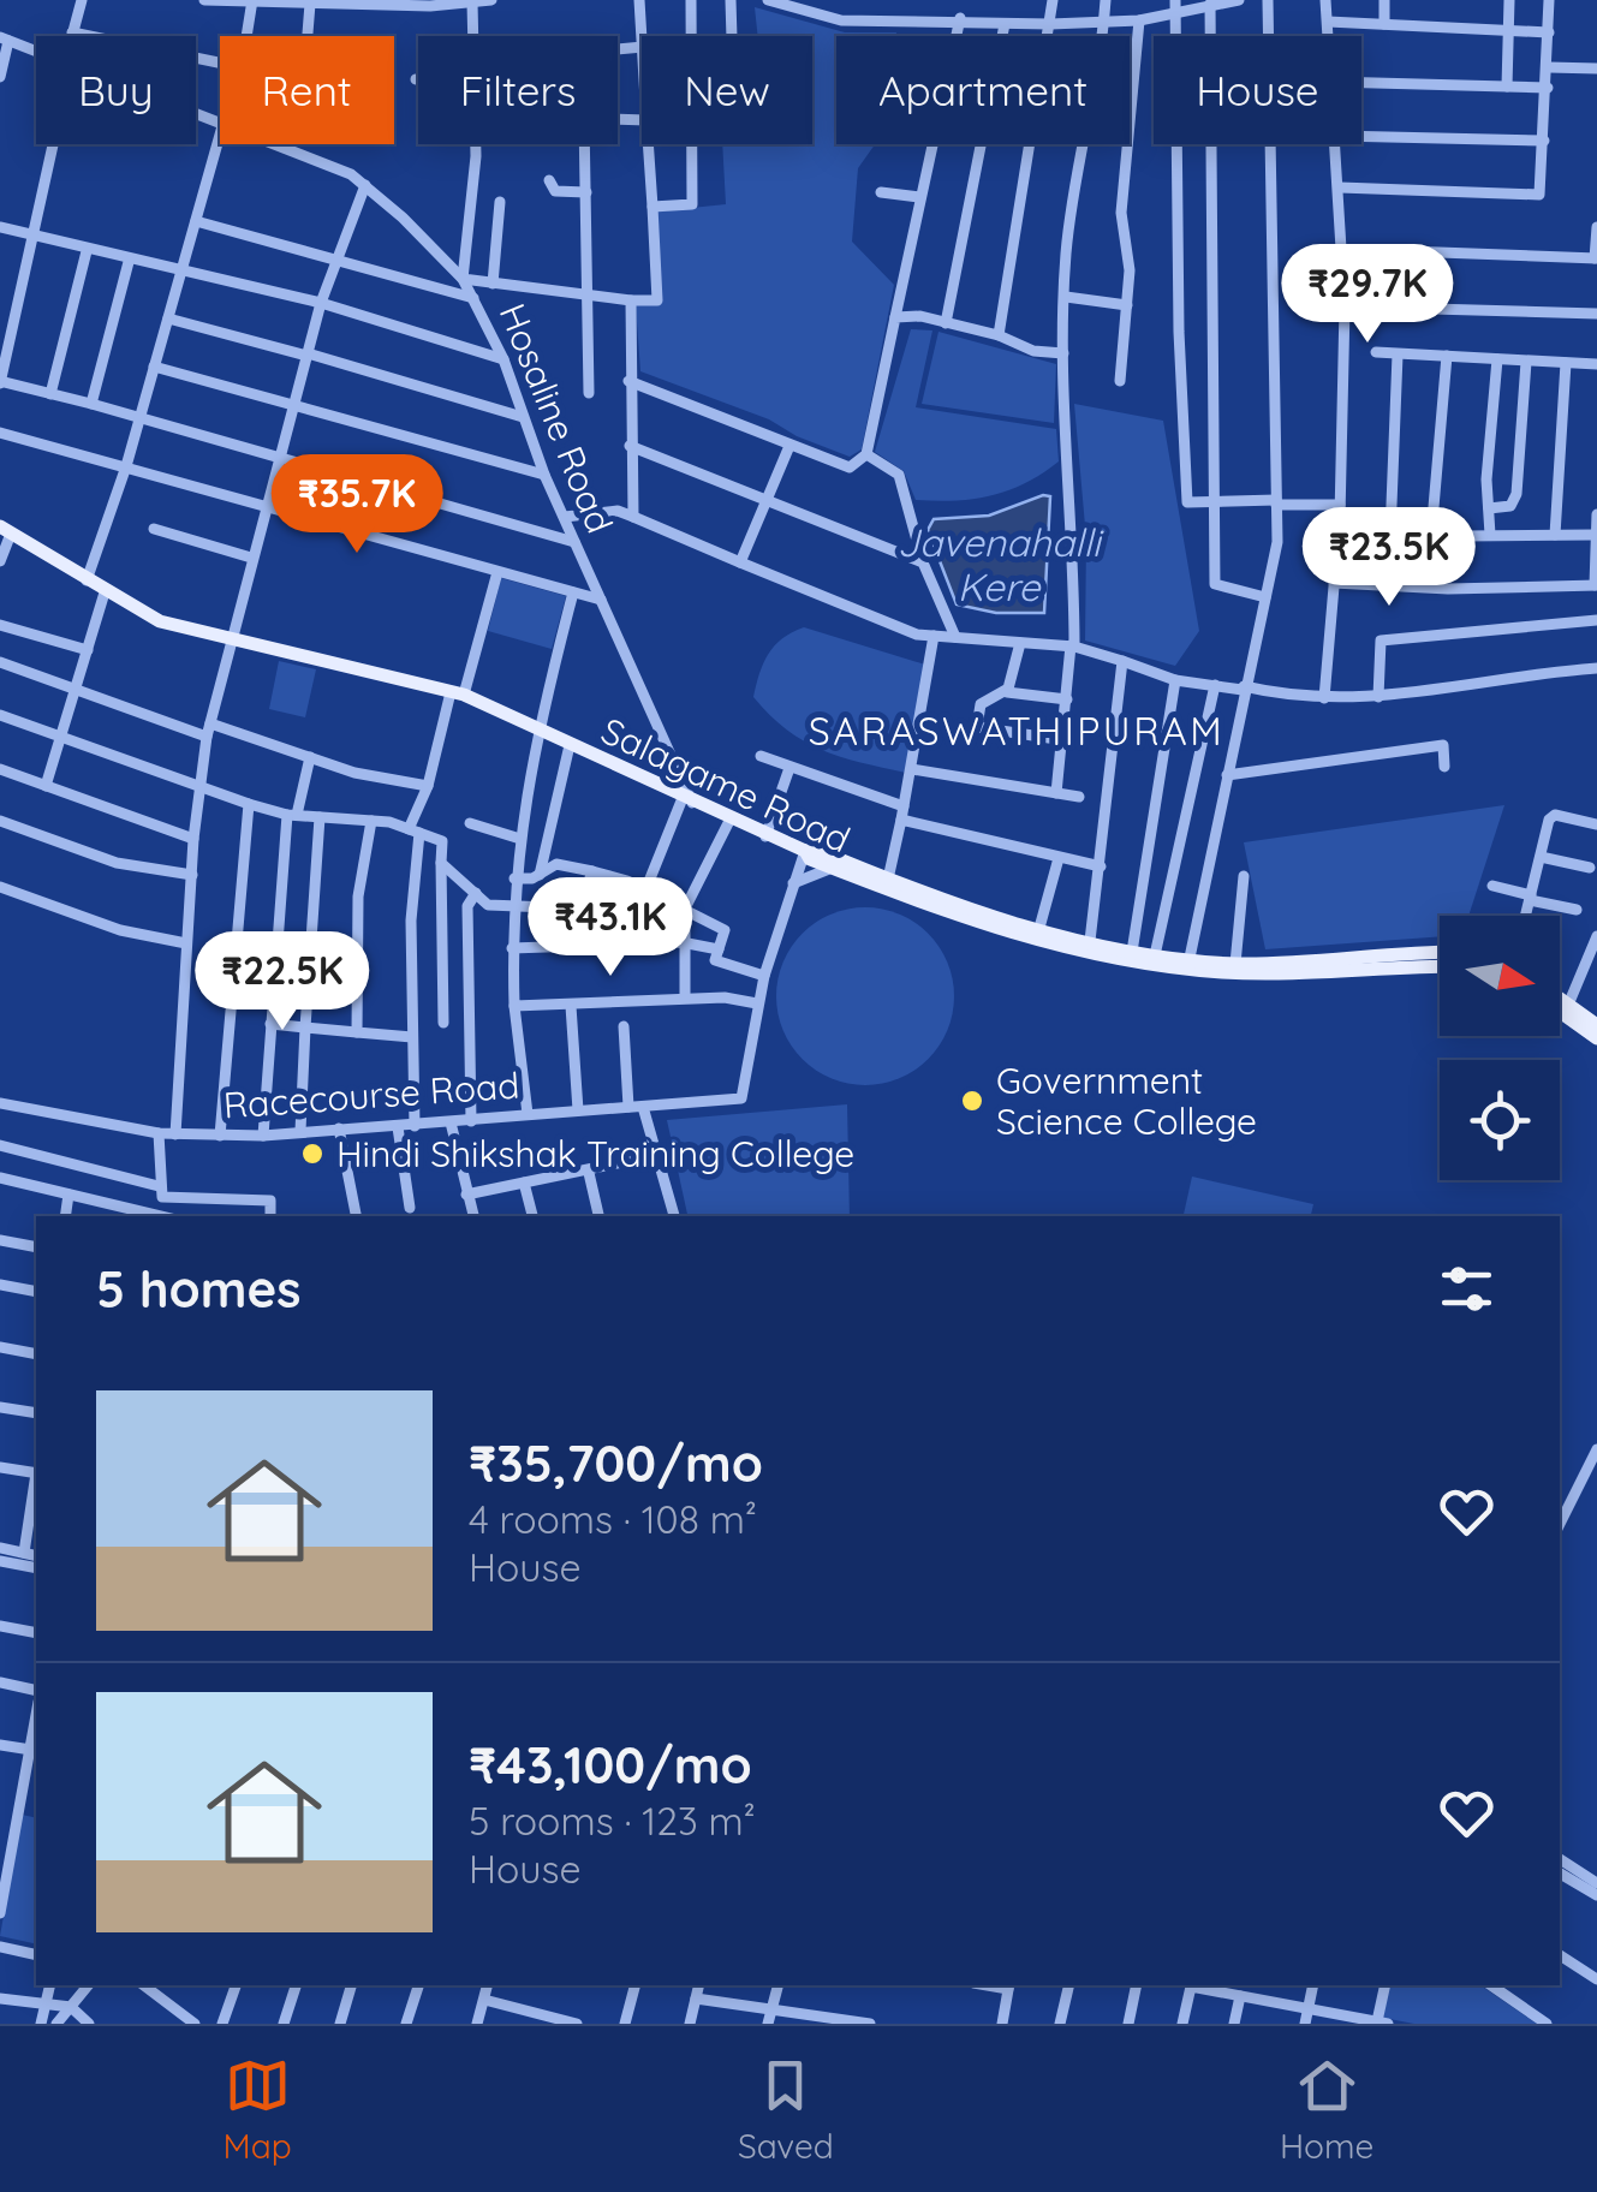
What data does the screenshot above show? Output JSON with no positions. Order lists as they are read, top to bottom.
{
  "streets": {
    "main road": ["Salagame Road"],
    "street": ["Hosaline Road", "Racecourse Road"]
  },
  "crossings": [
    ["Hosaline Road", "Salagame Road"]
  ],
  "districts": ["SARASWATHIPURAM"],
  "water": ["Javenahalli Kere"],
  "places": ["Government Science College", "Hindi Shikshak Training College"],
  "north": "right",
  "page": {
    "chip": [
      "Buy",
      "Rent",
      "Filters",
      "New",
      "Apartment",
      "House"
    ],
    "price": [
      "₹29.7K",
      "₹35.7K",
      "₹23.5K",
      "₹43.1K",
      "₹22.5K"
    ],
    "heading": "5 homes",
    "list": [
      {
        "name": "₹35,700/mo",
        "note": "4 rooms · 108 m² · House"
      },
      {
        "name": "₹43,100/mo",
        "note": "5 rooms · 123 m² · House"
      }
    ],
    "tabs": ["Map", "Saved", "Home"]
  }
}
